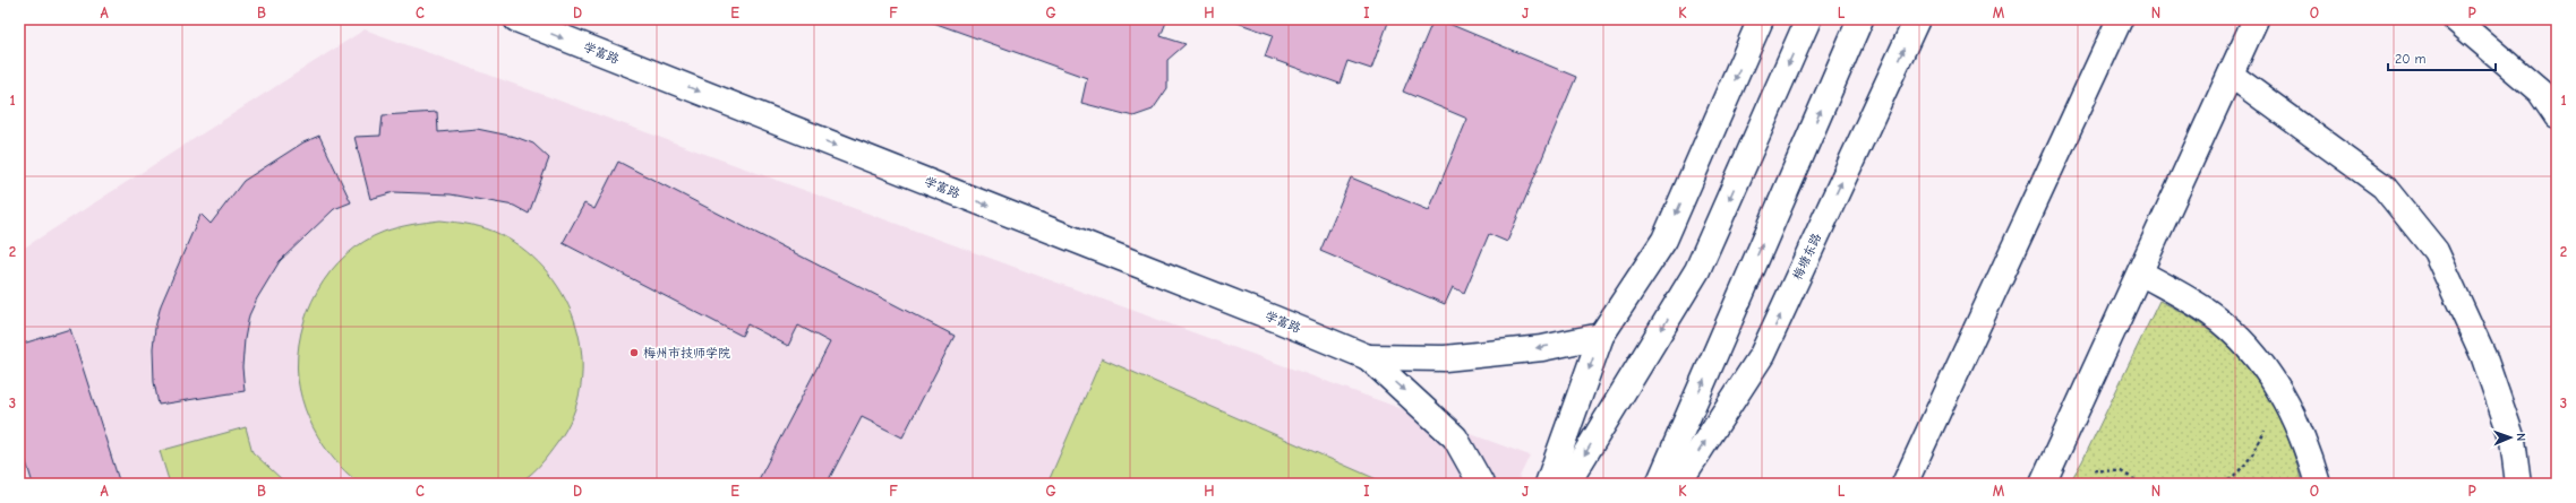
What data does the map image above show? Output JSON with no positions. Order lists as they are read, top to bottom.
{
  "streets": {
    "street": ["学富路", "梅塘东路"]
  },
  "one_way": ["学富路"],
  "places": ["梅州市技师学院"],
  "scale_bar": "20 m",
  "north": "right",
  "grid": {
    "columns": [
      "A",
      "B",
      "C",
      "D",
      "E",
      "F",
      "G",
      "H",
      "I",
      "J",
      "K",
      "L",
      "M",
      "N",
      "O",
      "P"
    ],
    "rows": ["1", "2", "3"]
  }
}
